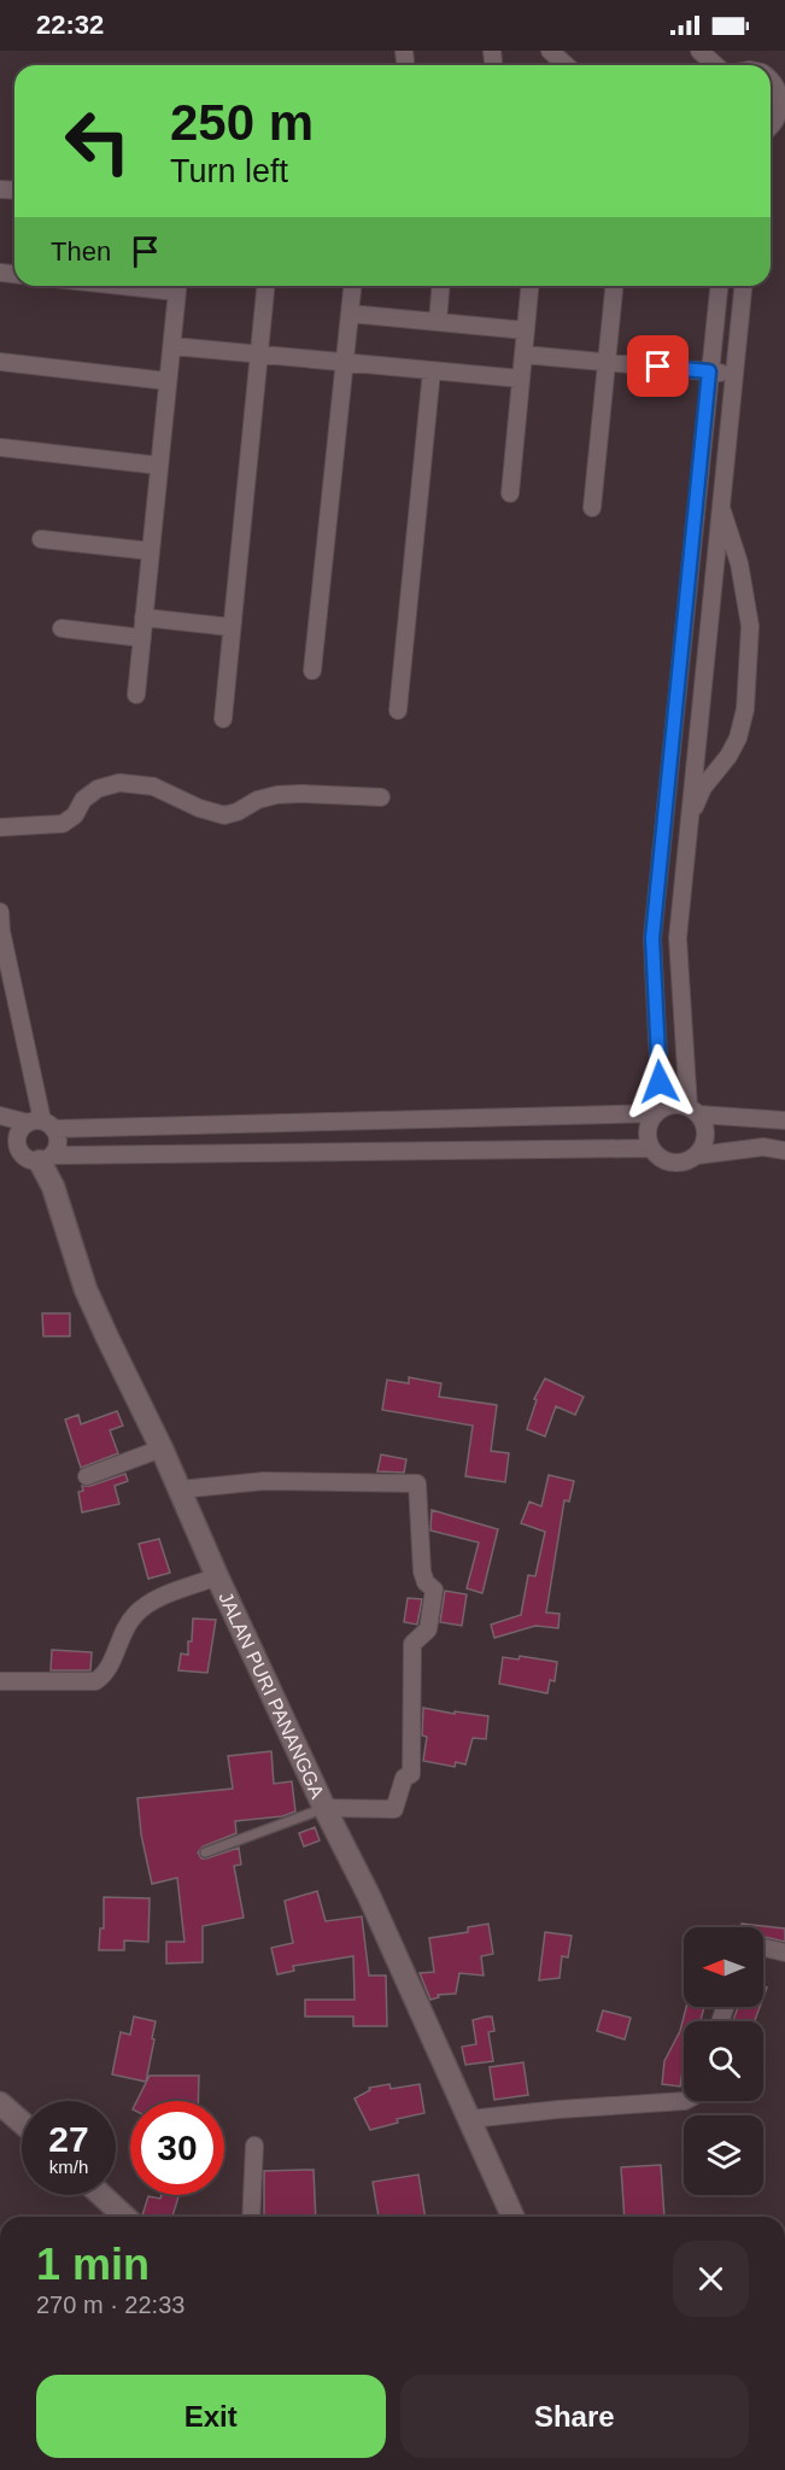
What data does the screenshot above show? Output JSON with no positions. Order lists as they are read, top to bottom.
{
  "streets": {
    "street": ["JALAN PURI PANANGGA"]
  },
  "north": "left",
  "page": {
    "status": "22:32",
    "turn": ["250 m", "Turn left"],
    "then": "Then",
    "speed": "27 km/h",
    "limit": "30",
    "heading": ["1 min", "270 m · 22:33"],
    "buttons": ["Exit", "Share"]
  }
}
